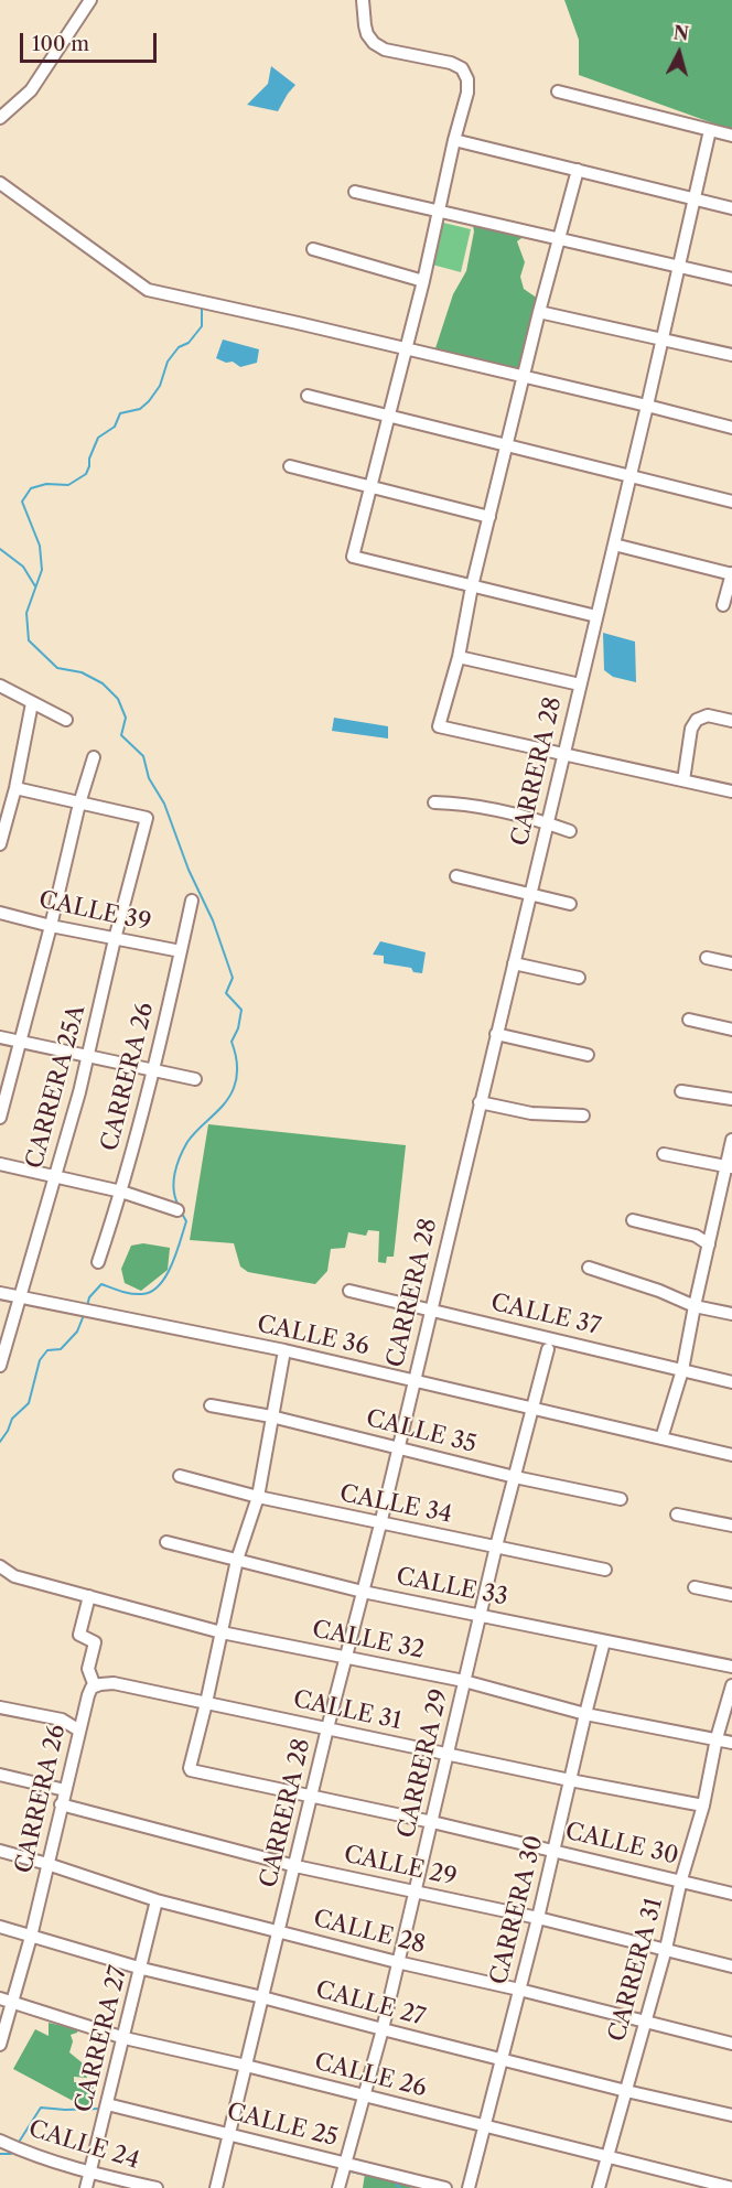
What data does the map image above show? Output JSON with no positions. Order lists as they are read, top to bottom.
{
  "streets": {
    "street": [
      "CARRERA 28",
      "CALLE 39",
      "CARRERA 26",
      "CARRERA 25A",
      "CALLE 37",
      "CALLE 36",
      "CALLE 35",
      "CALLE 34",
      "CALLE 33",
      "CALLE 32",
      "CALLE 31",
      "CARRERA 29",
      "CALLE 30",
      "CALLE 29",
      "CARRERA 30",
      "CALLE 28",
      "CARRERA 31",
      "CALLE 27",
      "CARRERA 27",
      "CALLE 26",
      "CALLE 25",
      "CALLE 24"
    ]
  },
  "crossings": [
    ["CARRERA 28", "CALLE 37"],
    ["CARRERA 28", "CALLE 36"],
    ["CARRERA 28", "CALLE 35"],
    ["CARRERA 28", "CALLE 34"],
    ["CARRERA 28", "CALLE 33"],
    ["CARRERA 28", "CALLE 32"],
    ["CARRERA 28", "CALLE 31"],
    ["CARRERA 28", "CALLE 30"],
    ["CARRERA 28", "CALLE 29"],
    ["CARRERA 28", "CALLE 28"],
    ["CARRERA 28", "CALLE 27"],
    ["CARRERA 28", "CALLE 26"],
    ["CARRERA 28", "CALLE 25"],
    ["CALLE 39", "CARRERA 26"],
    ["CALLE 39", "CARRERA 25A"],
    ["CARRERA 26", "CALLE 31"],
    ["CARRERA 26", "CALLE 29"],
    ["CARRERA 26", "CALLE 28"],
    ["CARRERA 26", "CALLE 27"],
    ["CARRERA 26", "CALLE 26"],
    ["CARRERA 25A", "CALLE 36"],
    ["CALLE 36", "CARRERA 29"],
    ["CALLE 35", "CARRERA 29"],
    ["CALLE 34", "CARRERA 29"],
    ["CALLE 33", "CARRERA 29"],
    ["CALLE 33", "CARRERA 30"],
    ["CALLE 32", "CARRERA 29"],
    ["CALLE 32", "CARRERA 30"],
    ["CALLE 32", "CARRERA 31"],
    ["CALLE 31", "CARRERA 29"],
    ["CALLE 31", "CALLE 30"],
    ["CALLE 31", "CARRERA 30"],
    ["CALLE 31", "CARRERA 31"],
    ["CARRERA 29", "CALLE 30"],
    ["CARRERA 29", "CALLE 29"],
    ["CARRERA 29", "CALLE 28"],
    ["CARRERA 29", "CALLE 27"],
    ["CARRERA 29", "CALLE 26"],
    ["CARRERA 29", "CALLE 25"],
    ["CALLE 30", "CARRERA 30"],
    ["CALLE 30", "CARRERA 31"],
    ["CALLE 29", "CARRERA 30"],
    ["CALLE 29", "CARRERA 31"],
    ["CARRERA 30", "CALLE 28"],
    ["CARRERA 30", "CALLE 27"],
    ["CARRERA 30", "CALLE 26"],
    ["CALLE 28", "CARRERA 31"],
    ["CALLE 28", "CARRERA 27"],
    ["CARRERA 31", "CALLE 27"],
    ["CARRERA 31", "CALLE 26"],
    ["CALLE 27", "CARRERA 27"],
    ["CARRERA 27", "CALLE 26"],
    ["CARRERA 27", "CALLE 25"],
    ["CARRERA 27", "CALLE 24"]
  ],
  "scale_bar": "100 m",
  "north": "top"
}
